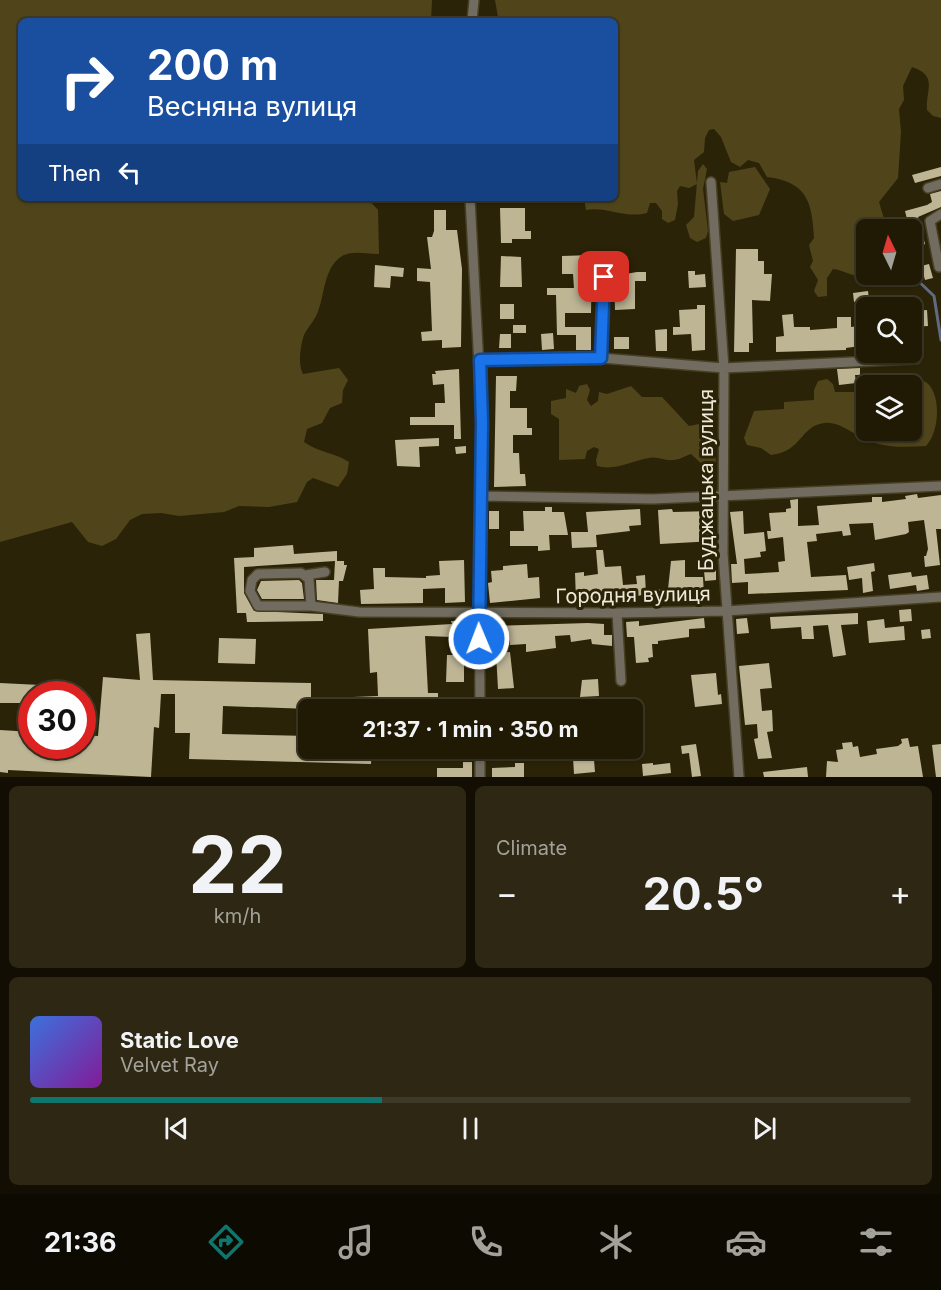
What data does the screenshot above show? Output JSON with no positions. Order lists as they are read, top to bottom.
{
  "streets": {
    "street": ["Буджацька вулиця", "Городня вулиця"]
  },
  "crossings": [
    ["Буджацька вулиця", "Городня вулиця"]
  ],
  "north": "top",
  "page": {
    "turn": ["200 m", "Весняна вулиця"],
    "then": "Then",
    "limit": "30",
    "trip": "21:37 · 1 min · 350 m",
    "tile": [
      ["22", "km/h"],
      "Climate"
    ],
    "heat": ["−", "20.5°", "+"],
    "song": ["Static Love", "Velvet Ray"],
    "tabs": "21:36"
  }
}
